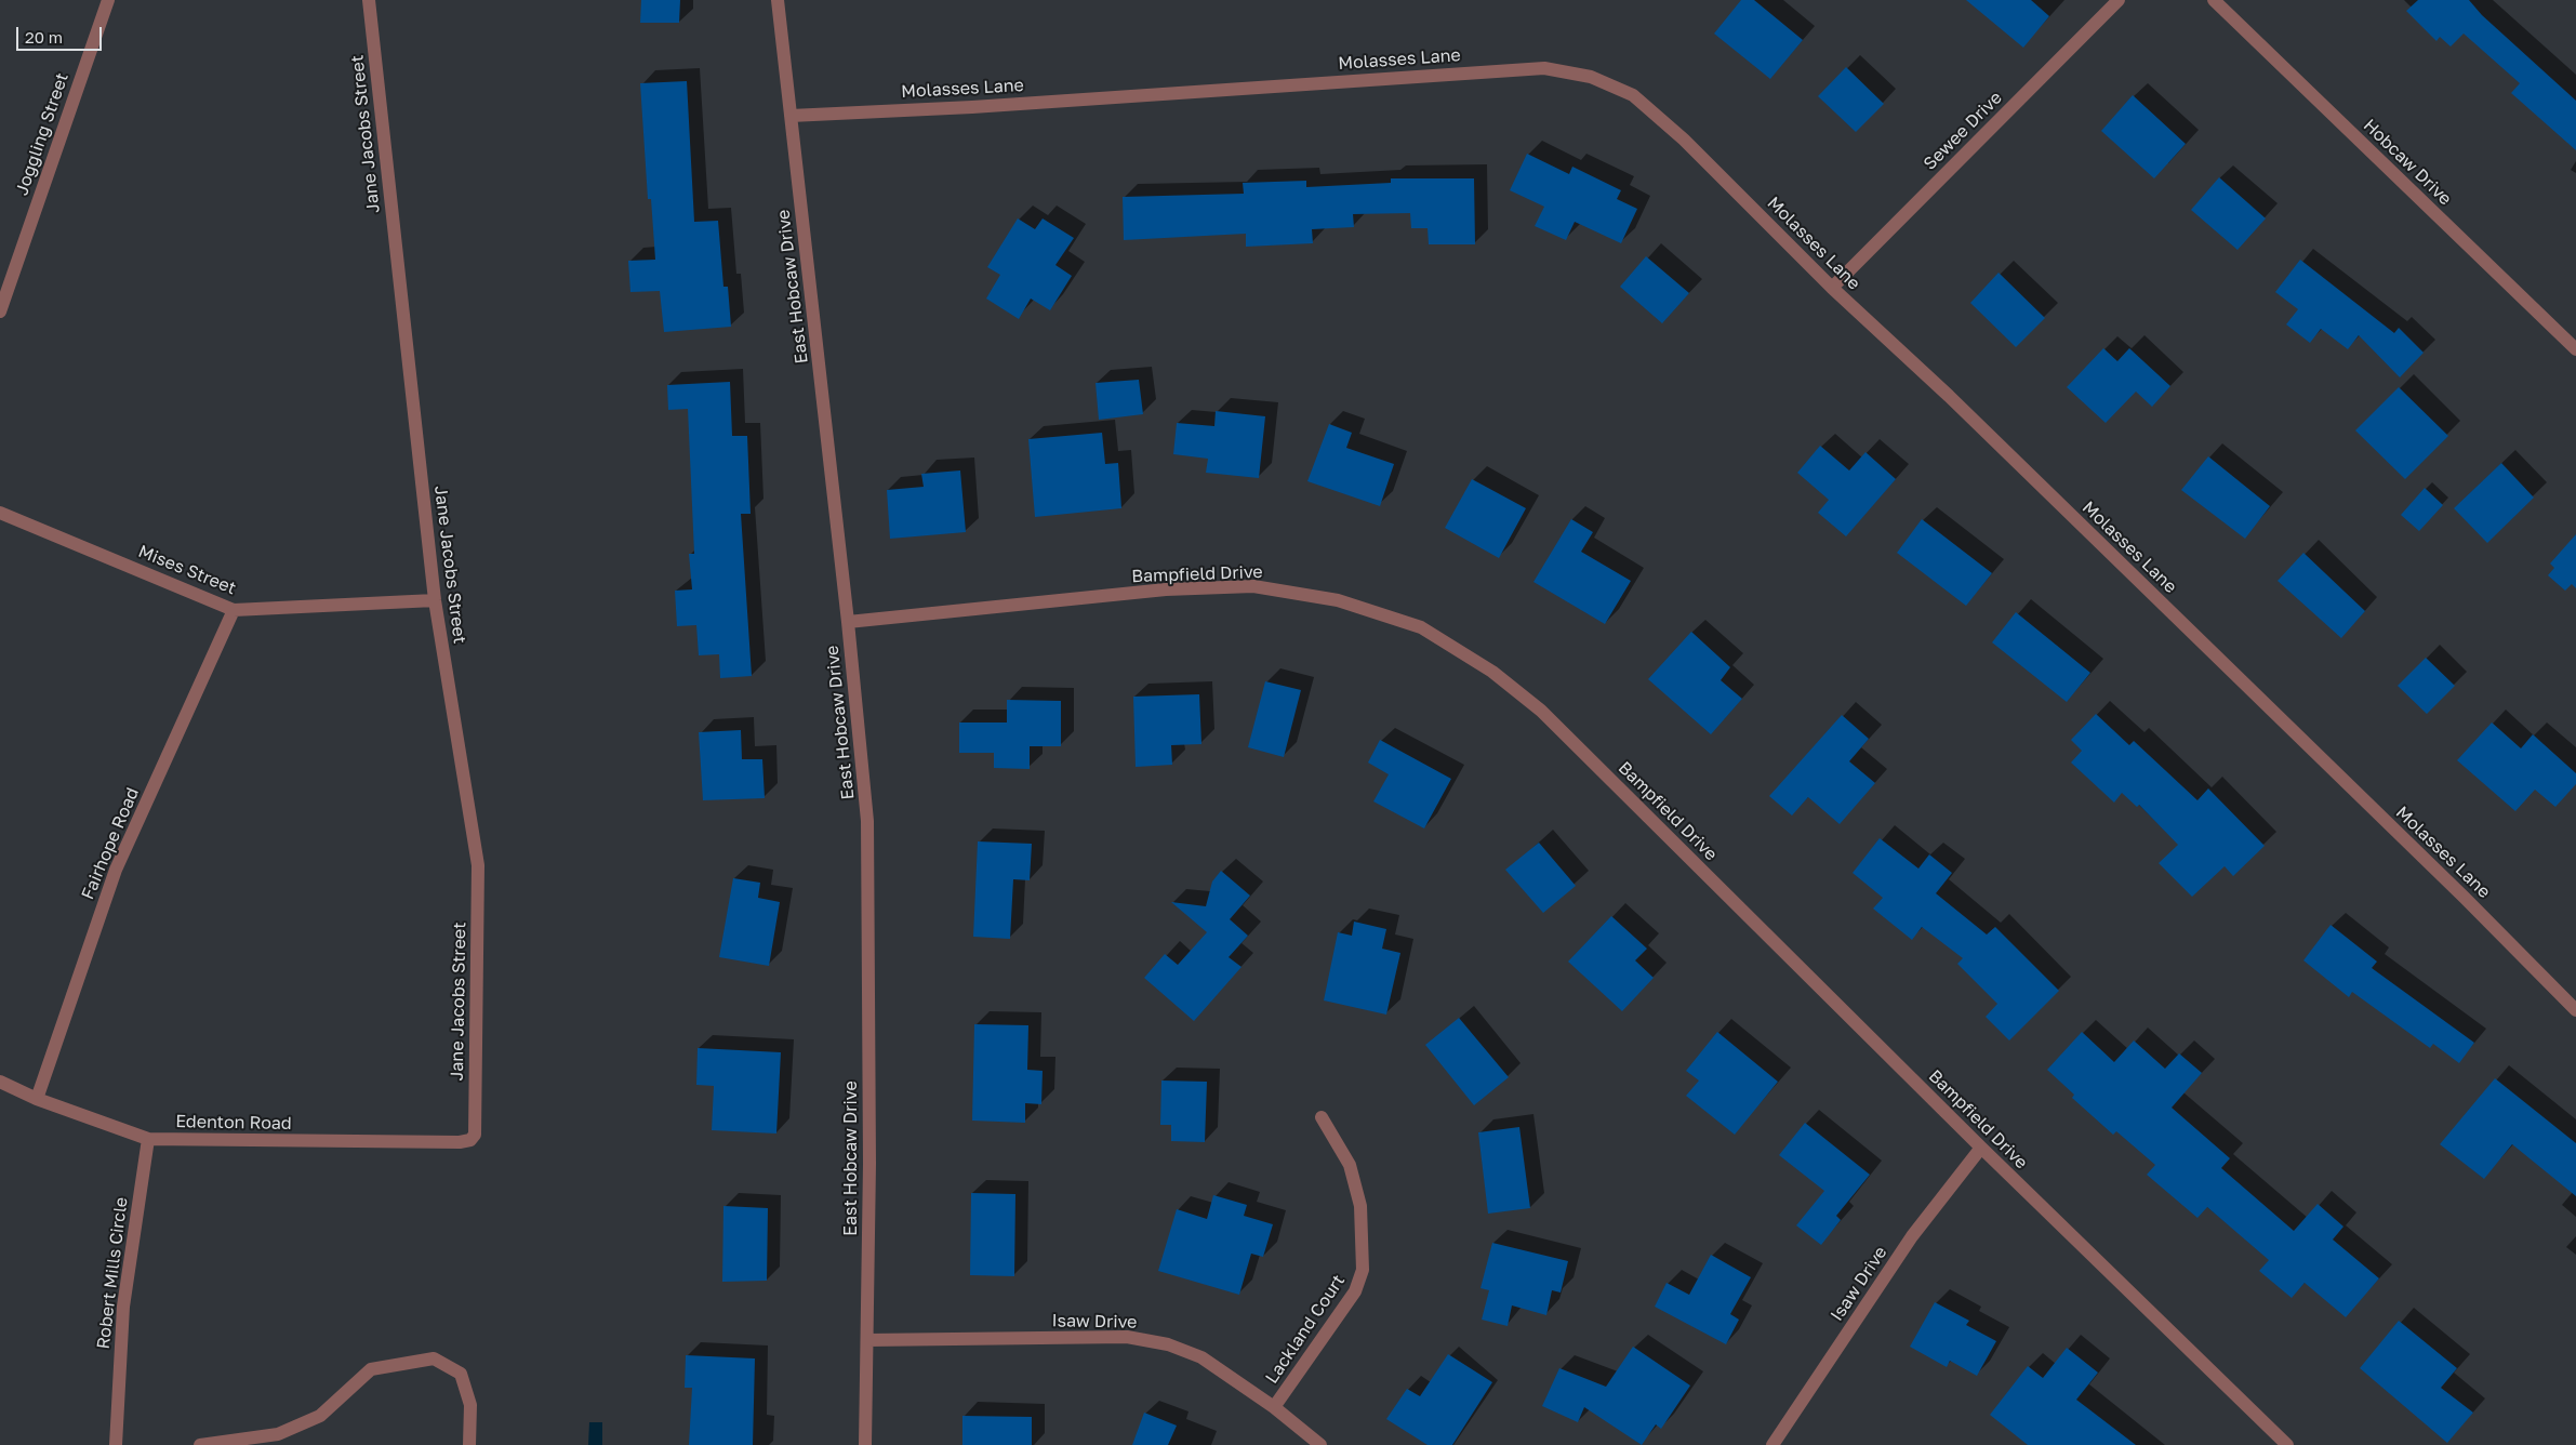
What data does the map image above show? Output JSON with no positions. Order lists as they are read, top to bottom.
{
  "streets": {
    "street": [
      "Molasses Lane",
      "Sewee Drive",
      "Joggling Street",
      "Jane Jacobs Street",
      "Hobcaw Drive",
      "East Hobcaw Drive",
      "Mises Street",
      "Bampfield Drive",
      "Fairhope Road",
      "Edenton Road",
      "Robert Mills Circle",
      "Isaw Drive",
      "Lackland Court"
    ]
  },
  "crossings": [
    ["Molasses Lane", "Sewee Drive"],
    ["Molasses Lane", "East Hobcaw Drive"],
    ["Jane Jacobs Street", "Mises Street"],
    ["Jane Jacobs Street", "Edenton Road"],
    ["East Hobcaw Drive", "Bampfield Drive"],
    ["East Hobcaw Drive", "Isaw Drive"],
    ["Mises Street", "Fairhope Road"],
    ["Bampfield Drive", "Isaw Drive"],
    ["Fairhope Road", "Edenton Road"],
    ["Edenton Road", "Robert Mills Circle"],
    ["Isaw Drive", "Lackland Court"]
  ],
  "scale_bar": "20 m"
}
